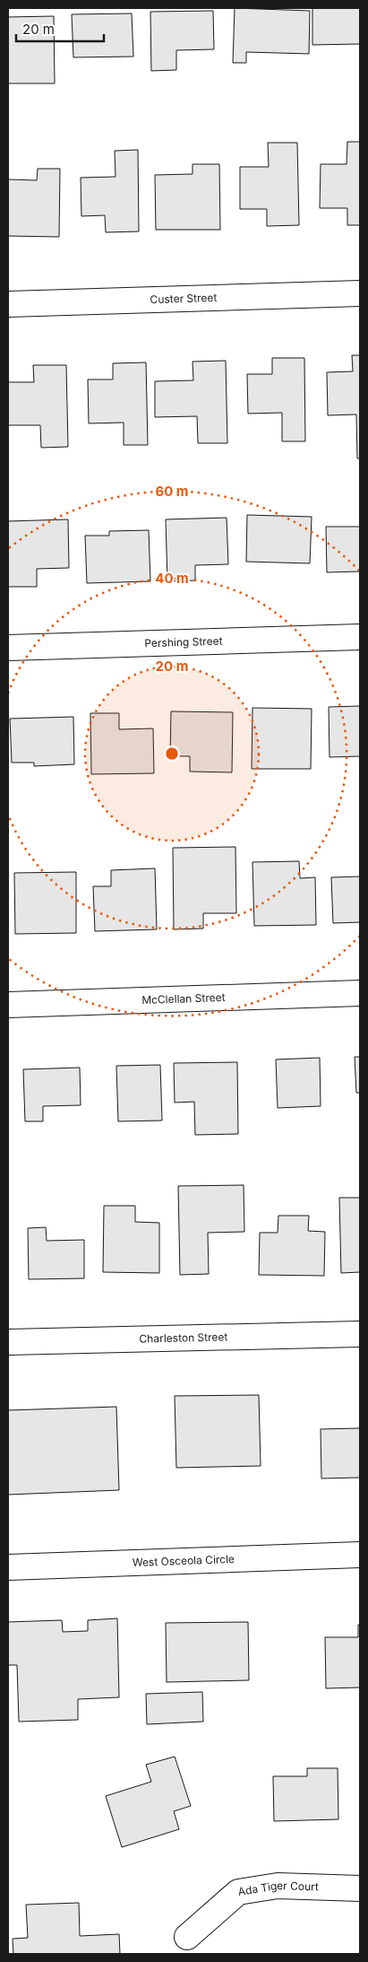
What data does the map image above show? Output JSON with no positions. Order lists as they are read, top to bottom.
{
  "streets": {
    "street": [
      "Custer Street",
      "Pershing Street",
      "McClellan Street",
      "Charleston Street",
      "West Osceola Circle",
      "Ada Tiger Court"
    ]
  },
  "scale_bar": "20 m",
  "rings": ["60 m", "40 m", "20 m"]
}
